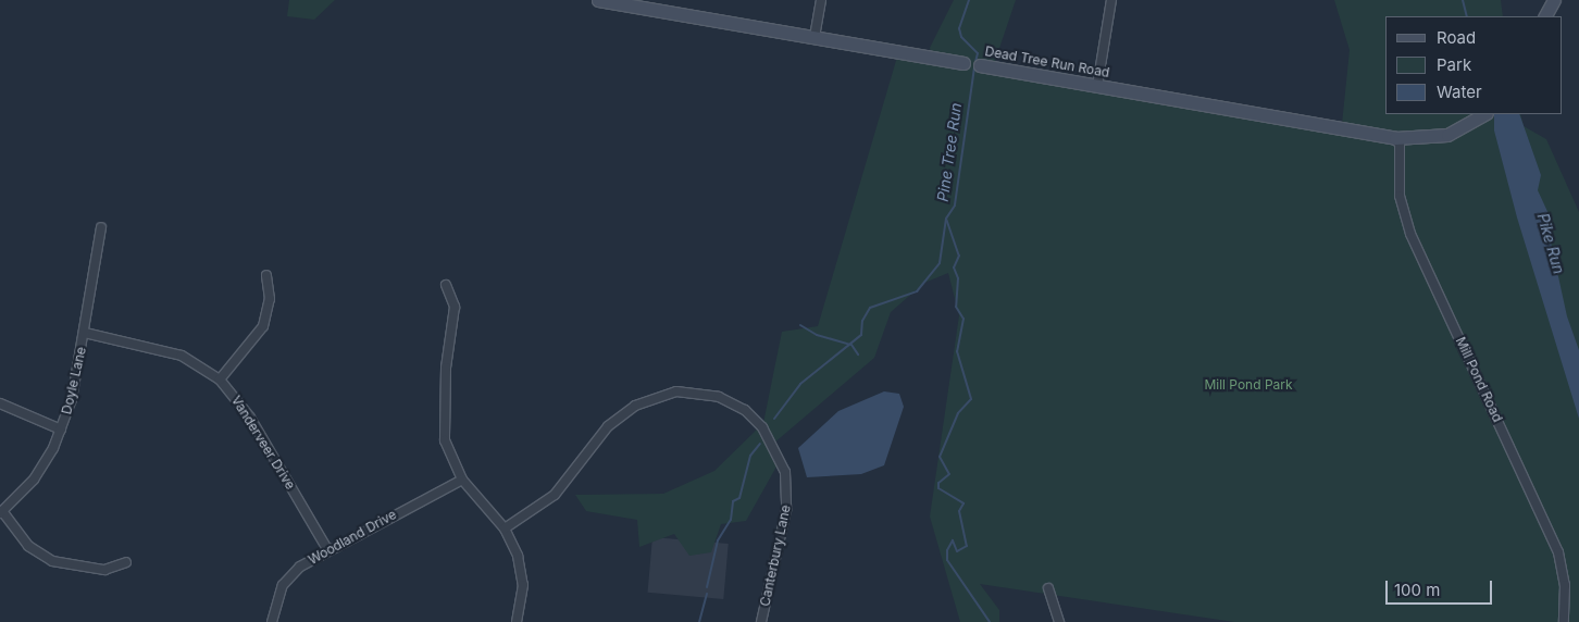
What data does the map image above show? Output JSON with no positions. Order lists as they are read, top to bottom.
{
  "streets": {
    "street": [
      "Dead Tree Run Road",
      "Mill Pond Road",
      "Doyle Lane",
      "Vanderveer Drive",
      "Woodland Drive",
      "Canterbury Lane"
    ]
  },
  "crossings": [
    ["Dead Tree Run Road", "Mill Pond Road"],
    ["Doyle Lane", "Vanderveer Drive"],
    ["Vanderveer Drive", "Woodland Drive"]
  ],
  "water": ["Pine Tree Run", "Pike Run"],
  "parks": ["Mill Pond Park"],
  "legend": ["Road", "Park", "Water"],
  "scale_bar": "100 m"
}
